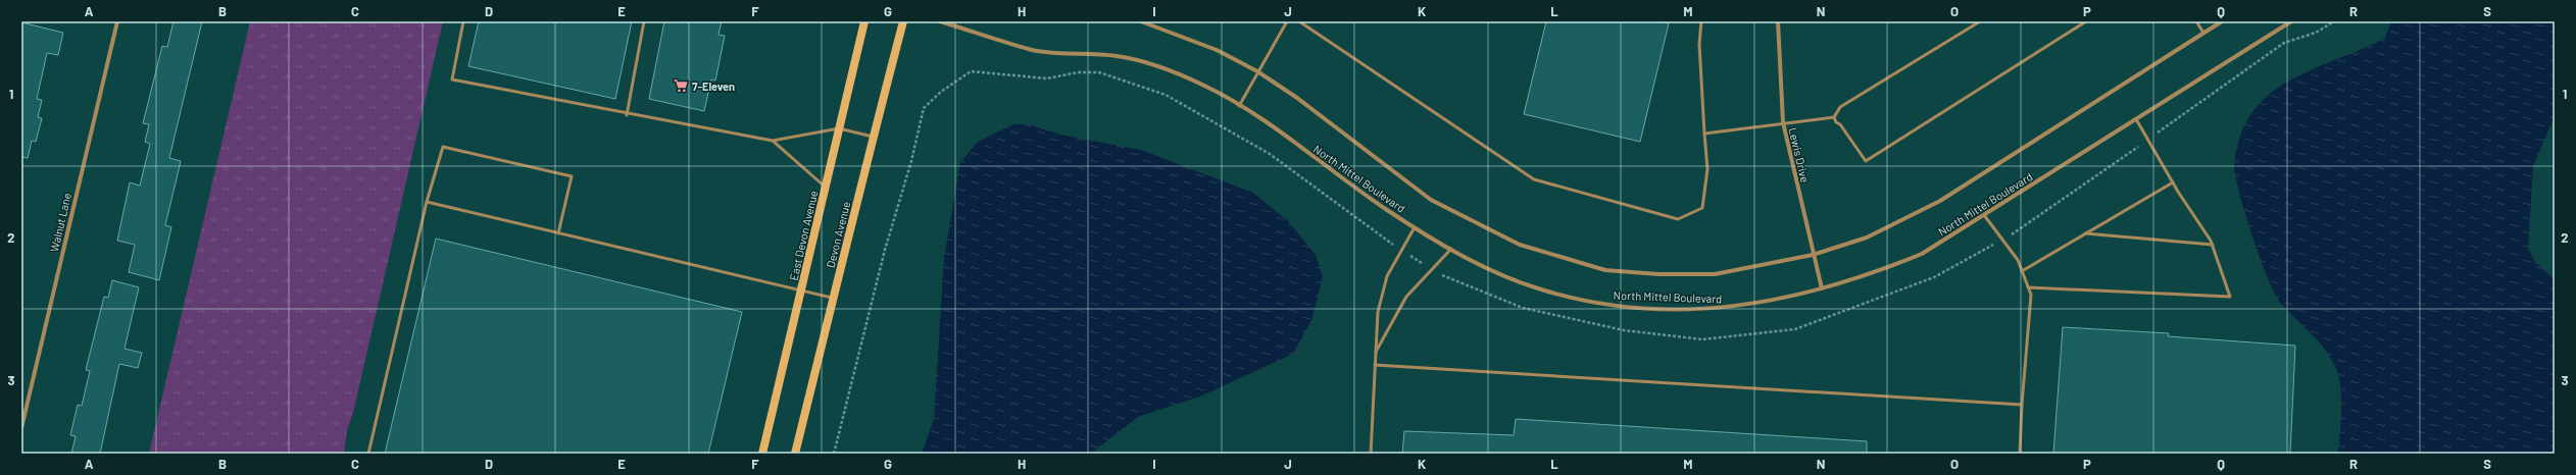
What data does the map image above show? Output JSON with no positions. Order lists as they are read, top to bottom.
{
  "streets": {
    "main road": ["Devon Avenue", "East Devon Avenue"],
    "street": ["Lewis Drive", "North Mittel Boulevard", "Walnut Lane"]
  },
  "crossings": [
    ["Lewis Drive", "North Mittel Boulevard"]
  ],
  "places": {
    "supermarket": ["7-Eleven"]
  },
  "grid": {
    "columns": [
      "A",
      "B",
      "C",
      "D",
      "E",
      "F",
      "G",
      "H",
      "I",
      "J",
      "K",
      "L",
      "M",
      "N",
      "O",
      "P",
      "Q",
      "R",
      "S"
    ],
    "rows": ["1", "2", "3"]
  }
}
